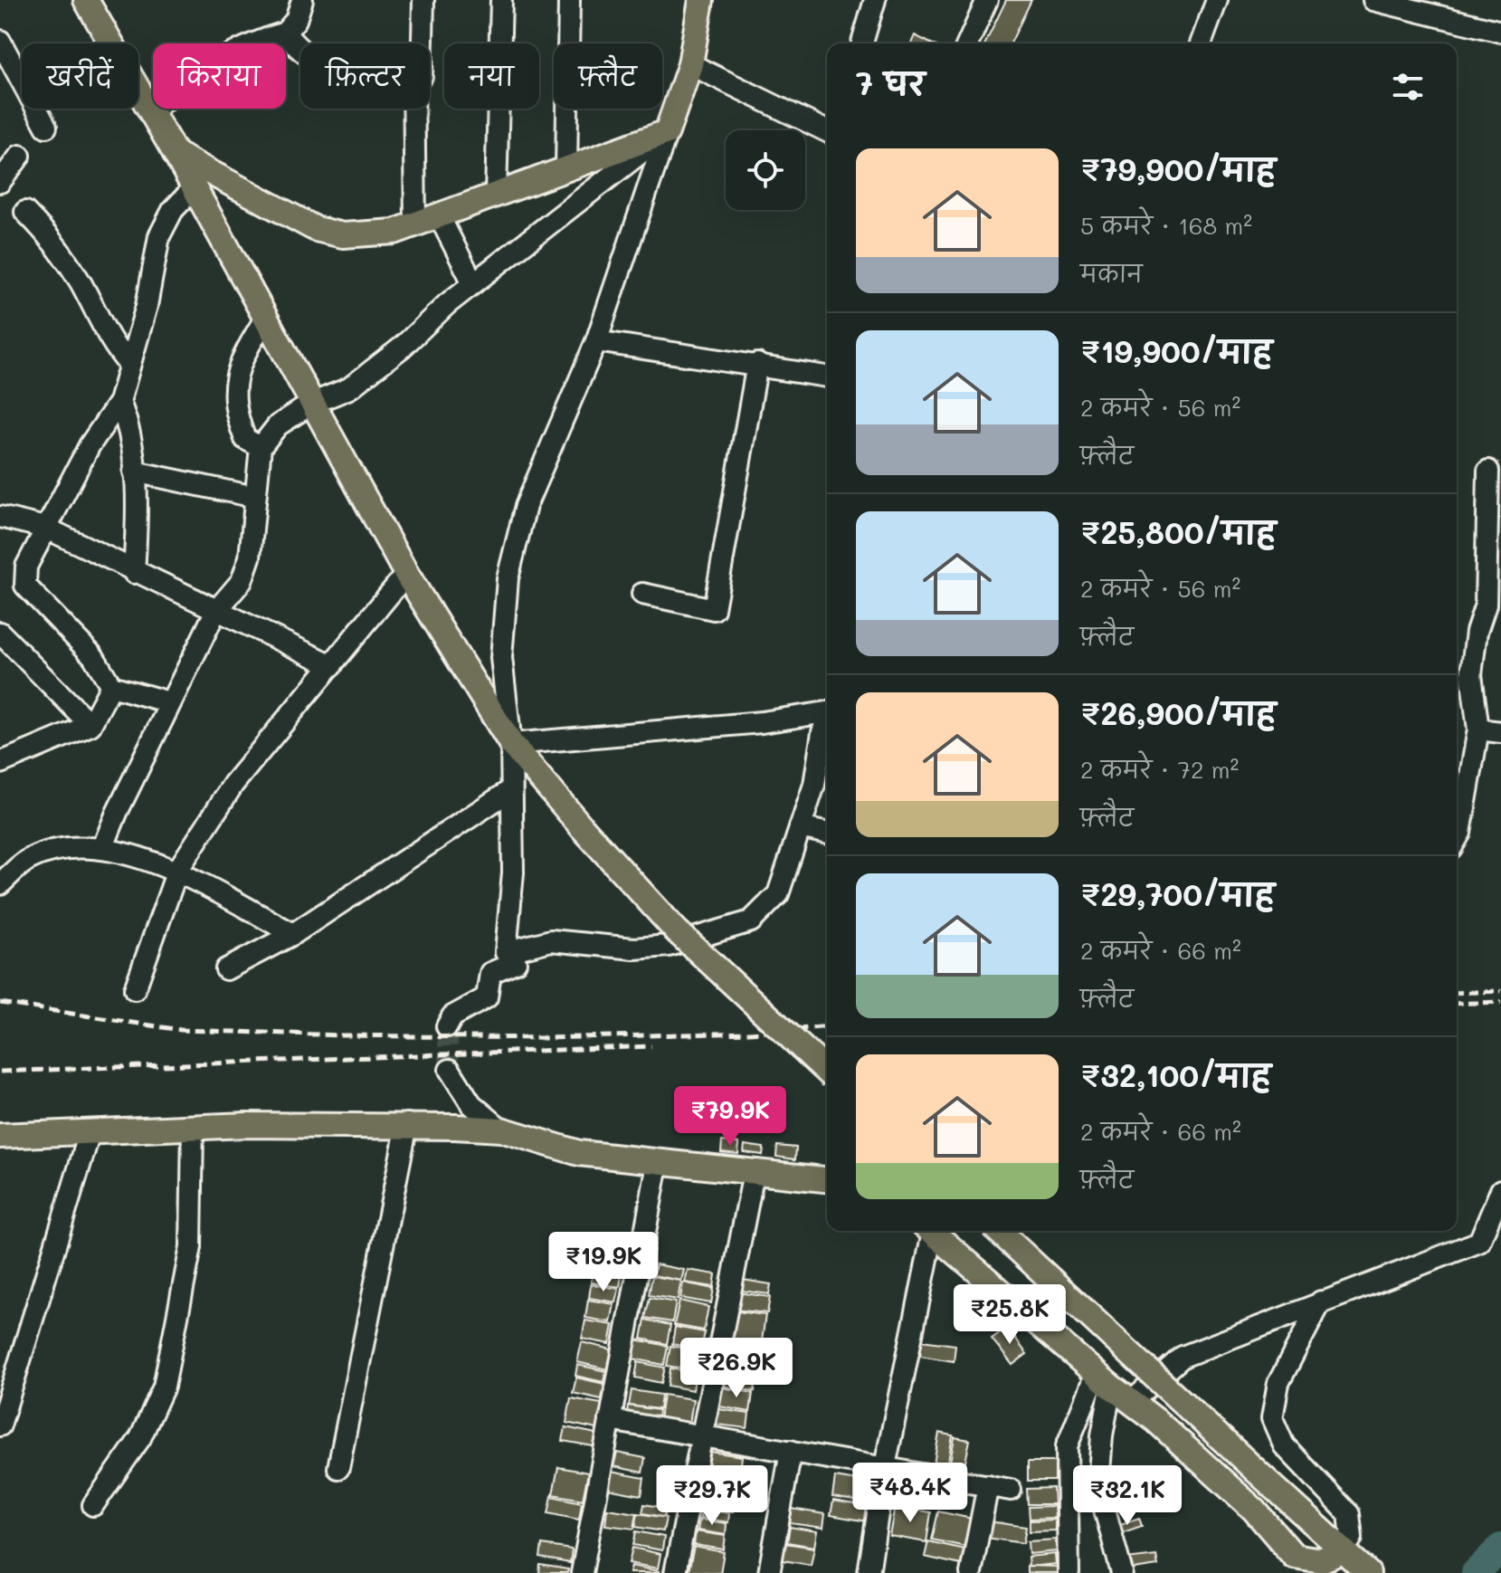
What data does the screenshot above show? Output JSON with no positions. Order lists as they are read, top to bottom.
{
  "page": {
    "chip": [
      "खरीदें",
      "किराया",
      "फ़िल्टर",
      "नया",
      "फ़्लैट"
    ],
    "heading": "7 घर",
    "list": [
      {
        "name": "₹79,900/माह",
        "note": "5 कमरे · 168 m² · मकान"
      },
      {
        "name": "₹19,900/माह",
        "note": "2 कमरे · 56 m² · फ़्लैट"
      },
      {
        "name": "₹25,800/माह",
        "note": "2 कमरे · 56 m² · फ़्लैट"
      },
      {
        "name": "₹26,900/माह",
        "note": "2 कमरे · 72 m² · फ़्लैट"
      },
      {
        "name": "₹29,700/माह",
        "note": "2 कमरे · 66 m² · फ़्लैट"
      },
      {
        "name": "₹32,100/माह",
        "note": "2 कमरे · 66 m² · फ़्लैट"
      }
    ],
    "price": [
      "₹79.9K",
      "₹19.9K",
      "₹25.8K",
      "₹26.9K",
      "₹48.4K",
      "₹29.7K",
      "₹32.1K"
    ]
  }
}
